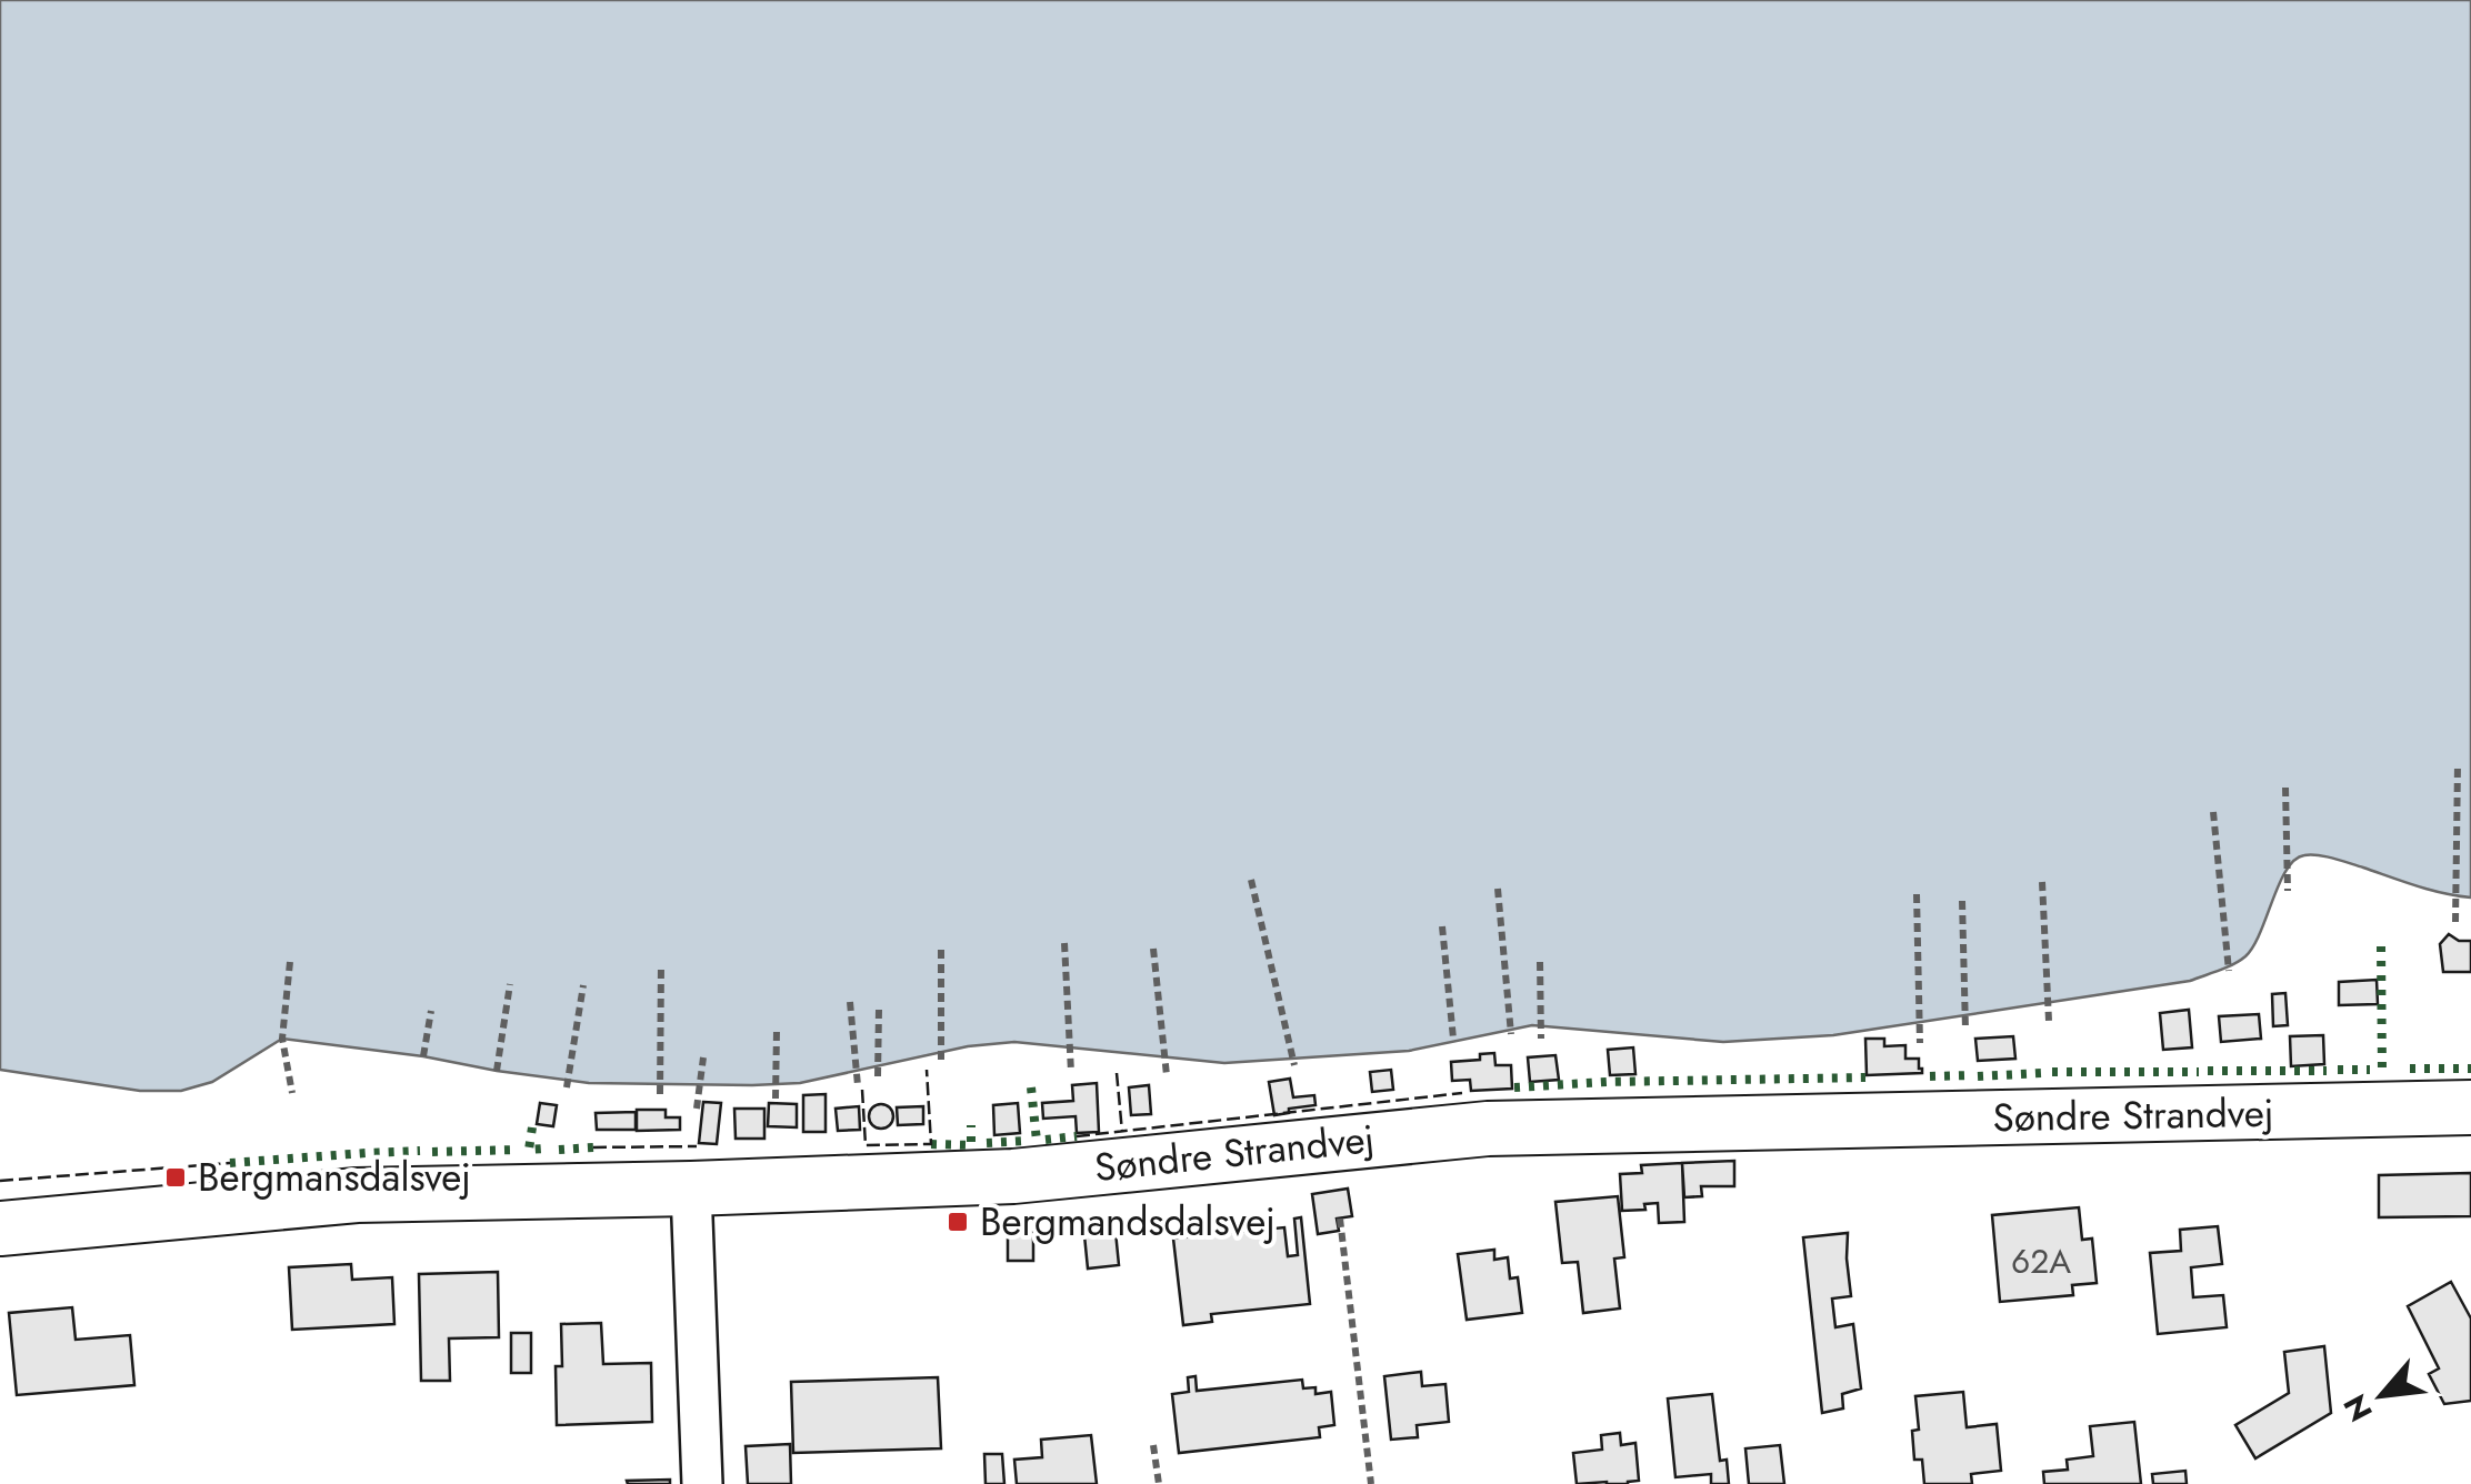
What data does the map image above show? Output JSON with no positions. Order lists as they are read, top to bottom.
{
  "streets": {
    "main road": ["Søndre Strandvej"]
  },
  "places": {
    "transit": ["Bergmansdalsvej", "Bergmandsdalsvej"]
  },
  "house_numbers": ["62A"],
  "north": "bottom left"
}
